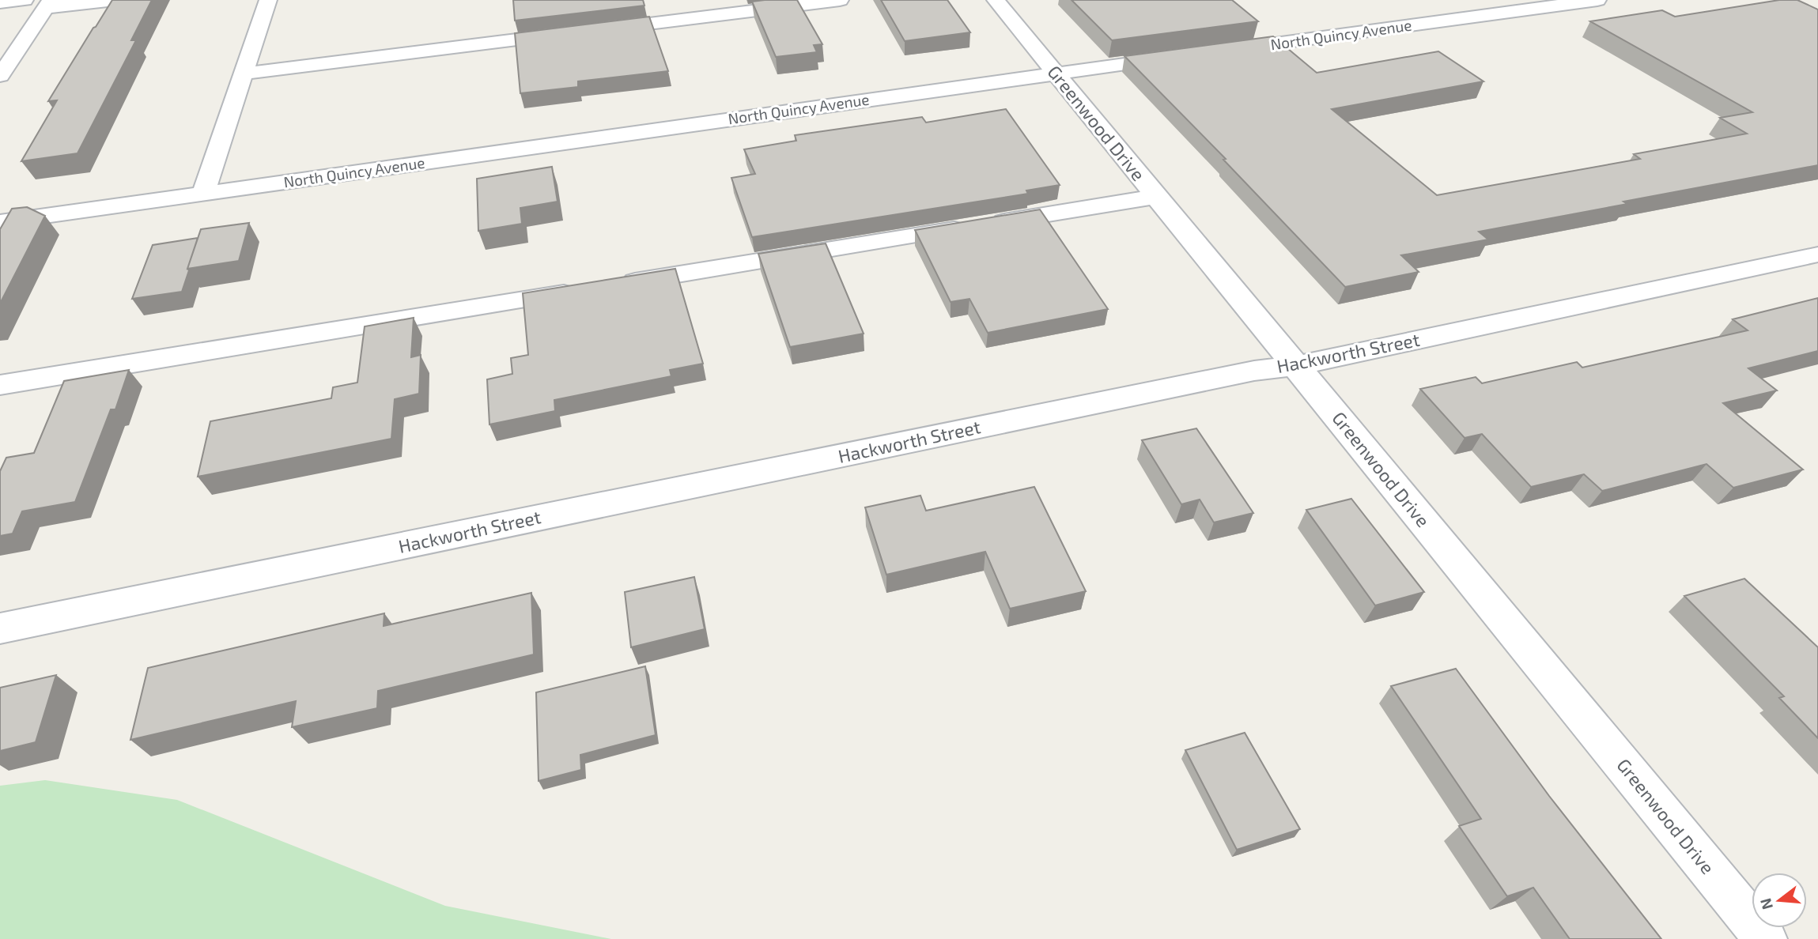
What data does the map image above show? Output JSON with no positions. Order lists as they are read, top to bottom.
{
  "streets": {
    "street": ["North Quincy Avenue", "Greenwood Drive", "Hackworth Street"]
  },
  "crossings": [
    ["North Quincy Avenue", "Greenwood Drive"],
    ["Greenwood Drive", "Hackworth Street"]
  ],
  "north": "left"
}
